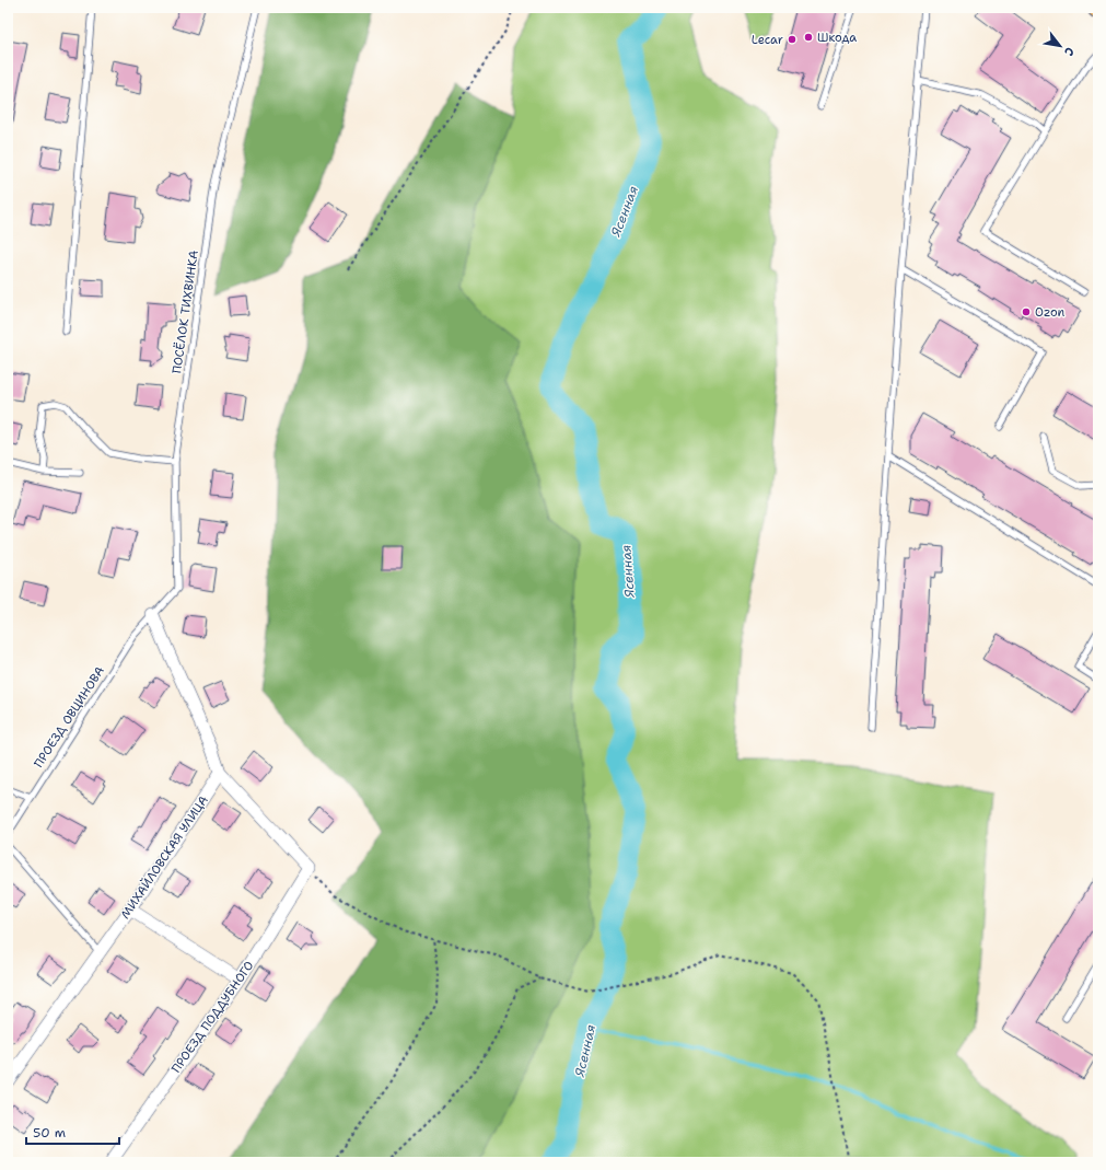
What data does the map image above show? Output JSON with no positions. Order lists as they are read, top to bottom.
{
  "streets": {
    "street": ["МИХАЙЛОВСКАЯ УЛИЦА", "ПРОЕЗД ПОДДУБНОГО"],
    "lane": ["ПОСЁЛОК ТИХВИНКА", "ПРОЕЗД ОВЦИНОВА"]
  },
  "crossings": [
    ["ПОСЁЛОК ТИХВИНКА", "ПРОЕЗД ОВЦИНОВА"]
  ],
  "water": ["Ясенная"],
  "places": ["Шкода", "Lecar", "Ozon"],
  "scale_bar": "50 m",
  "north": "bottom right"
}
